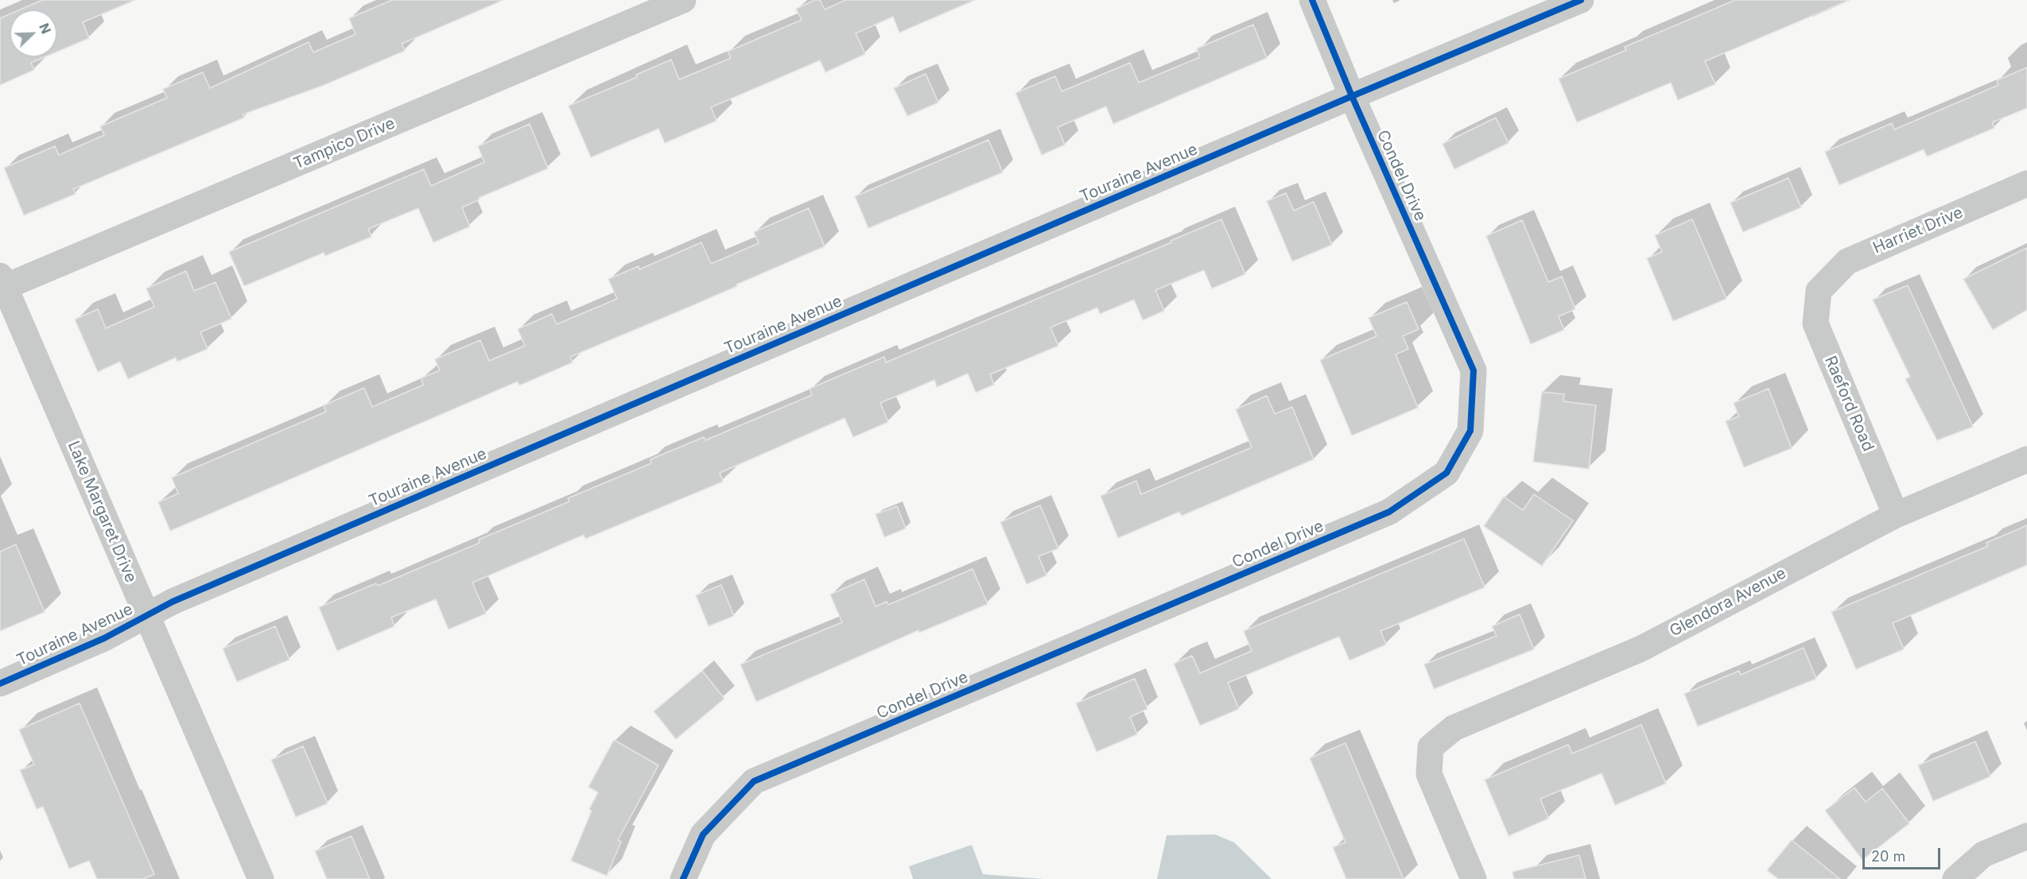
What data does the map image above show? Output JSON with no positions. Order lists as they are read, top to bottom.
{
  "streets": {
    "street": [
      "Tampico Drive",
      "Touraine Avenue",
      "Condel Drive",
      "Harriet Drive",
      "Raeford Road",
      "Lake Margaret Drive",
      "Glendora Avenue"
    ]
  },
  "crossings": [
    ["Tampico Drive", "Lake Margaret Drive"],
    ["Touraine Avenue", "Condel Drive"],
    ["Touraine Avenue", "Lake Margaret Drive"],
    ["Harriet Drive", "Raeford Road"],
    ["Raeford Road", "Glendora Avenue"]
  ],
  "scale_bar": "20 m",
  "north": "top right"
}
